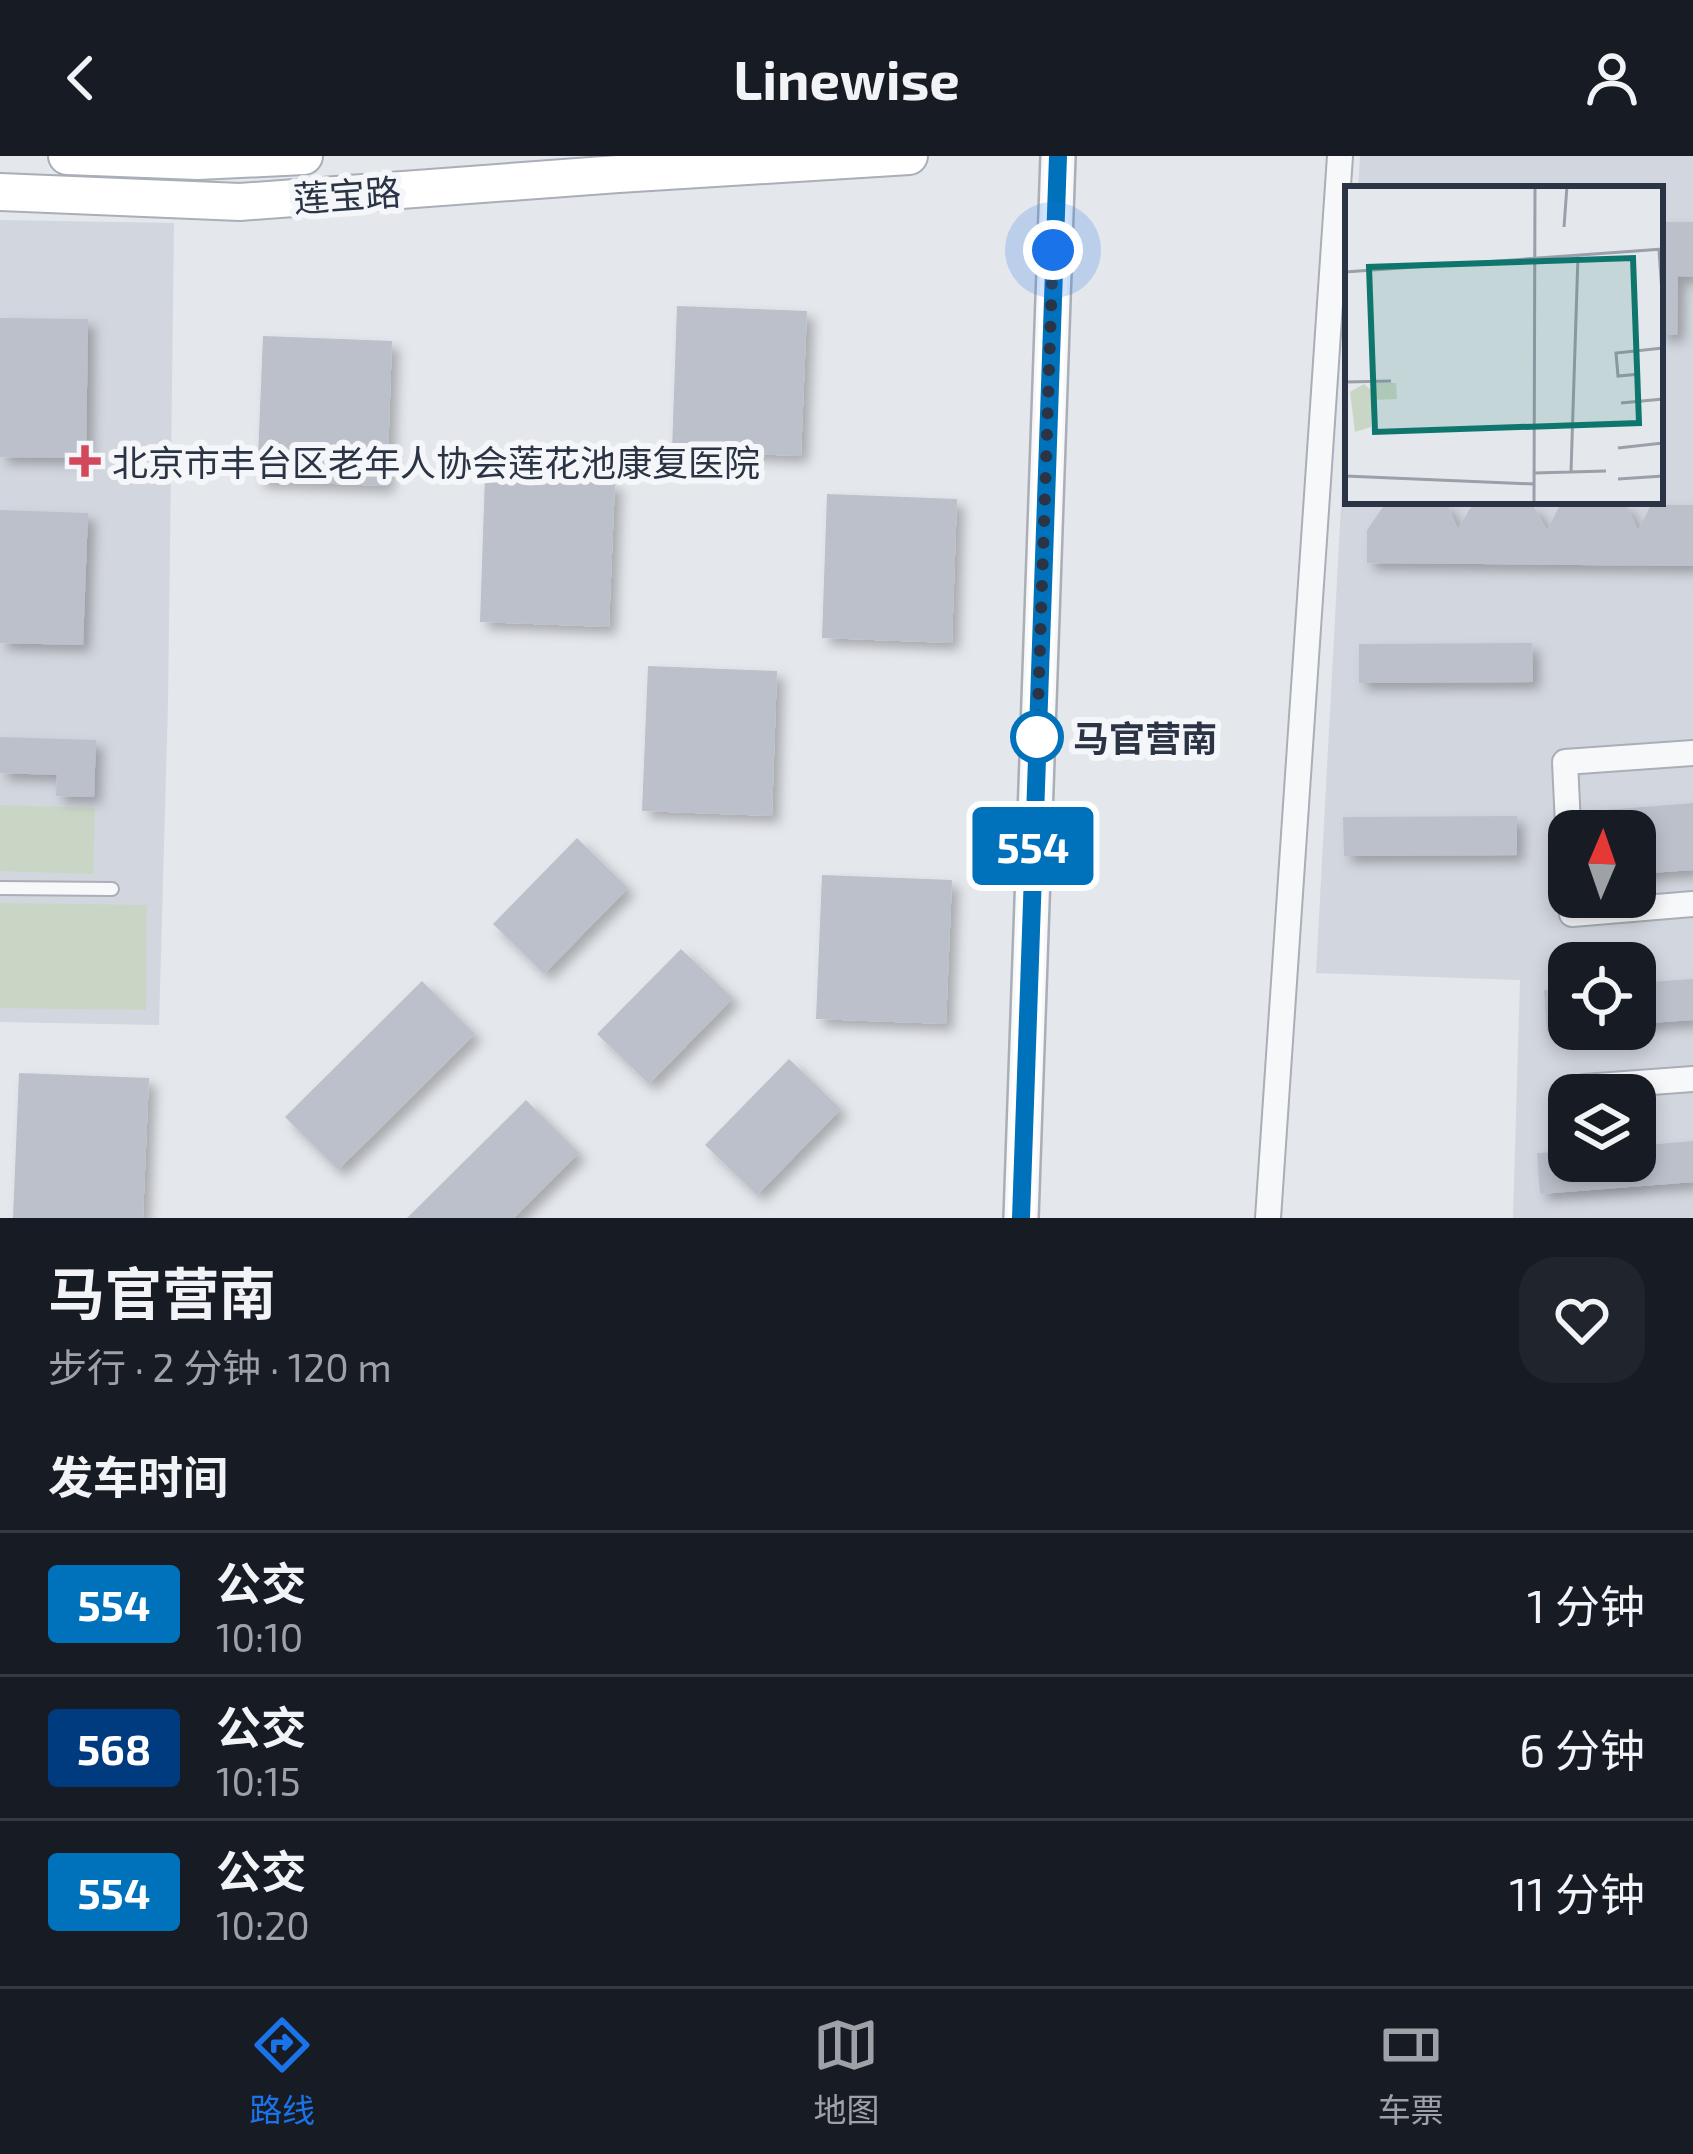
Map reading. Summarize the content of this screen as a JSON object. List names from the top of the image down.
{
  "streets": {
    "main road": ["莲宝路"]
  },
  "places": {
    "health": ["北京市丰台区老年人协会莲花池康复医院"],
    "other": ["马官营南"]
  },
  "lines": ["bus line 554"],
  "north": "top",
  "page": {
    "header": "Linewise",
    "on_map": "554",
    "heading": [
      ["马官营南", "步行 · 2 分钟 · 120 m"],
      "发车时间"
    ],
    "list": [
      {
        "mark": "554",
        "name": "公交",
        "note": "10:10",
        "value": "1 分钟"
      },
      {
        "mark": "568",
        "name": "公交",
        "note": "10:15",
        "value": "6 分钟"
      },
      {
        "mark": "554",
        "name": "公交",
        "note": "10:20",
        "value": "11 分钟"
      }
    ],
    "tabs": ["路线", "地图", "车票"]
  }
}
